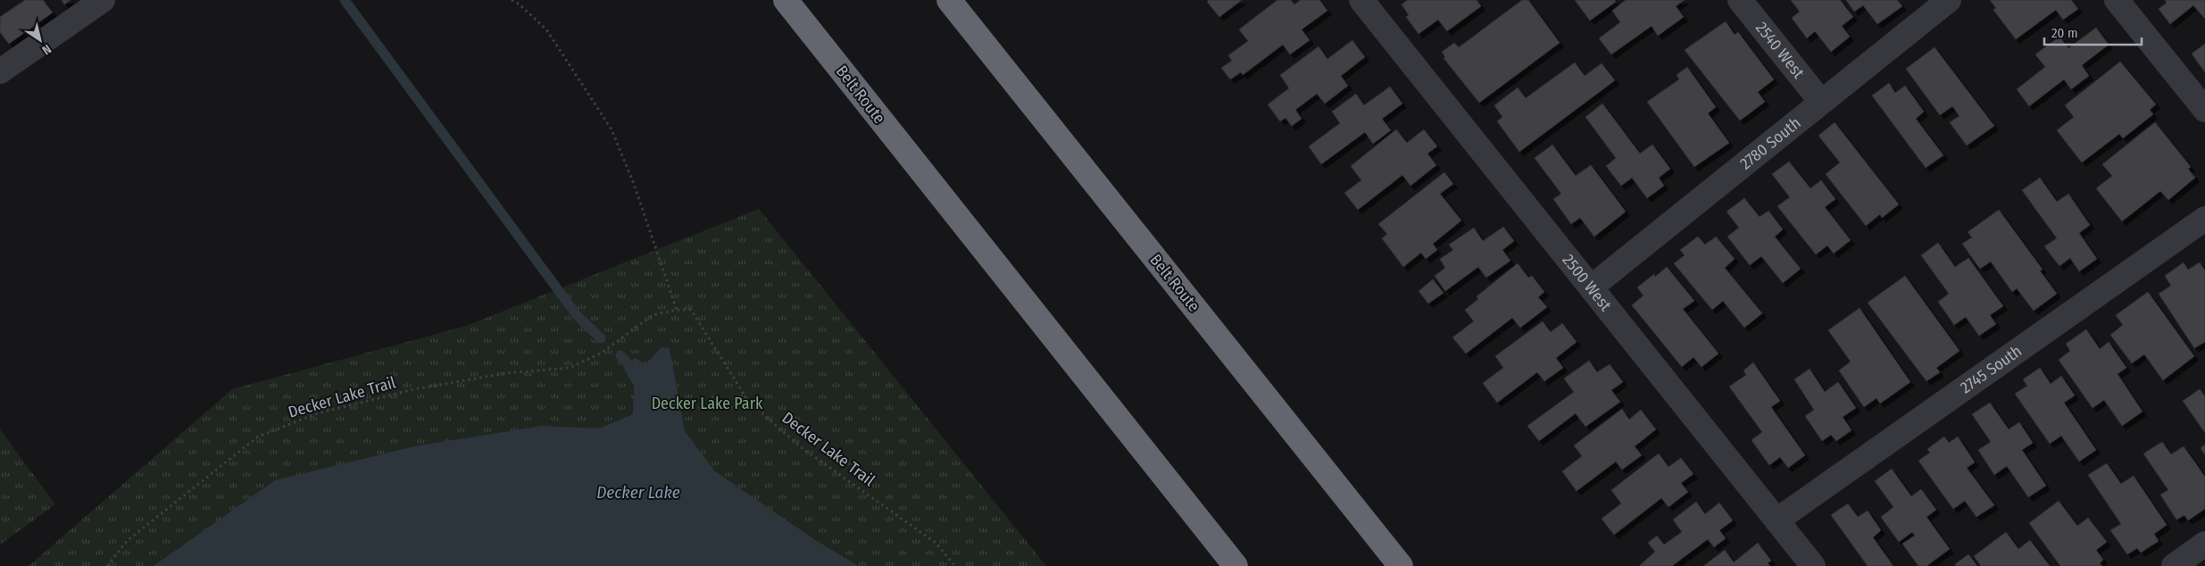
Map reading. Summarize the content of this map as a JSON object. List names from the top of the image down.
{
  "streets": {
    "highway": ["Belt Route"],
    "street": [
      "2540 West",
      "2780 South",
      "2500 West",
      "2745 South"
    ],
    "path": ["Decker Lake Trail"]
  },
  "crossings": [
    ["2540 West", "2780 South"],
    ["2780 South", "2500 West"],
    ["2500 West", "2745 South"]
  ],
  "water": ["Decker Lake"],
  "parks": ["Decker Lake Park"],
  "scale_bar": "20 m",
  "north": "bottom right"
}
